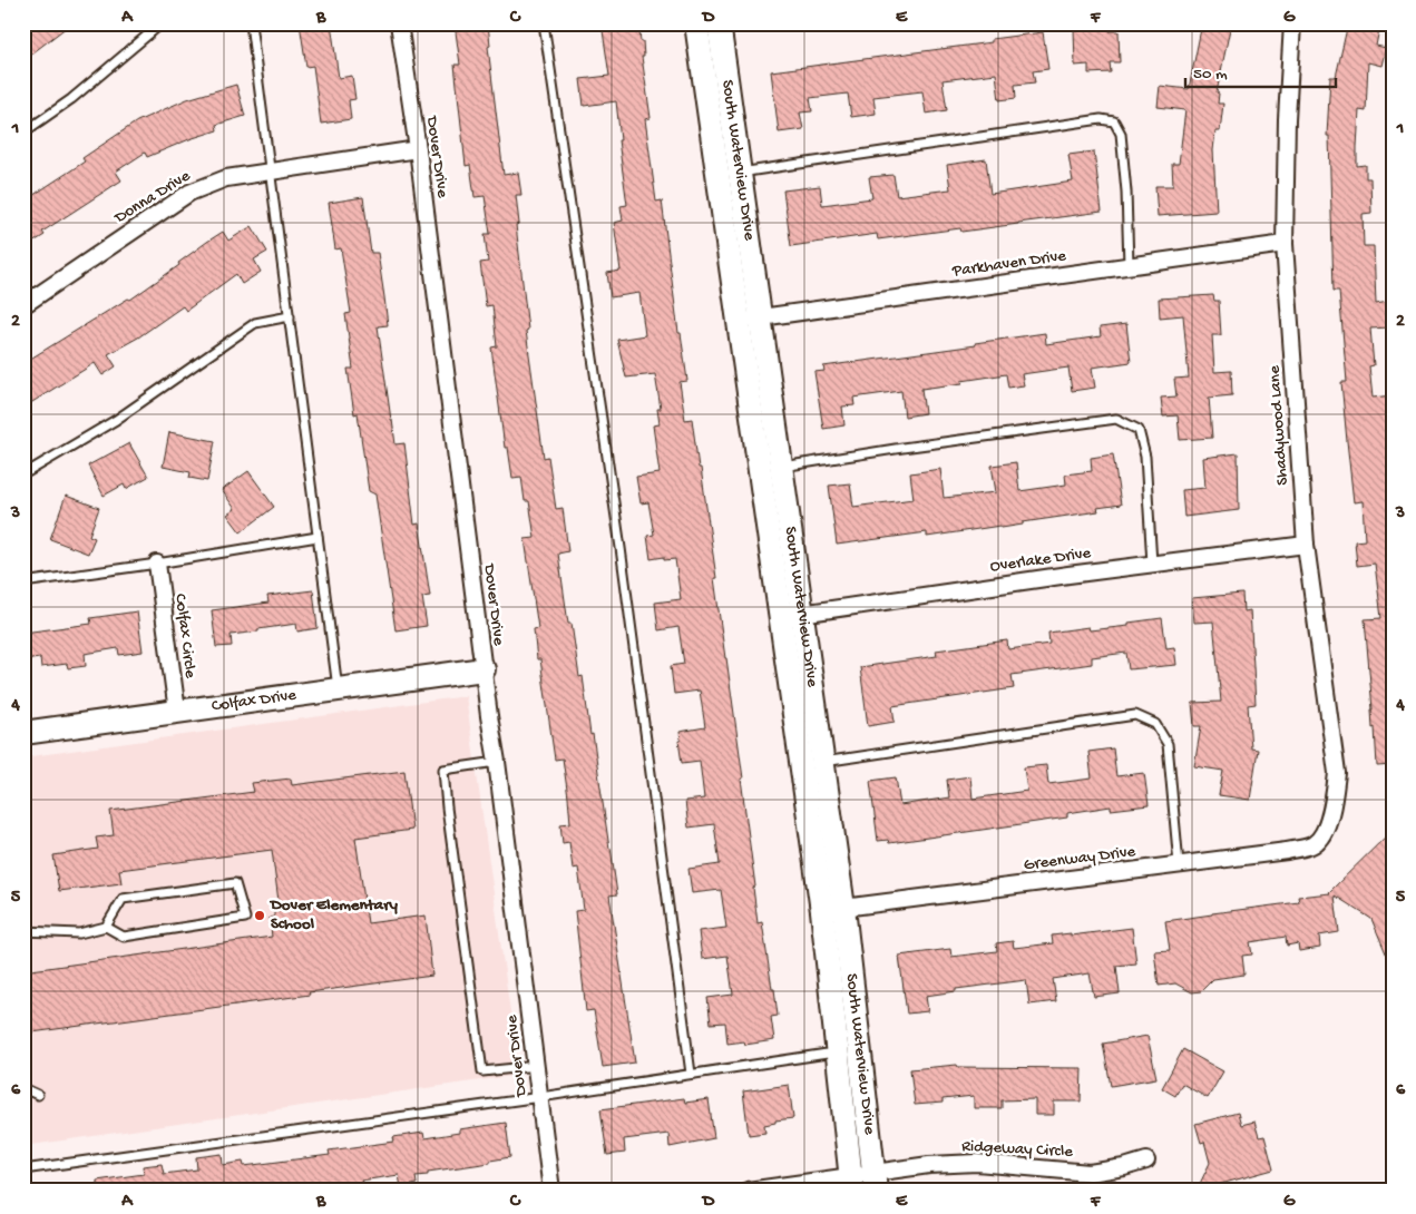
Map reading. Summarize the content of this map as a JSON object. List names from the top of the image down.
{
  "streets": {
    "street": [
      "Dover Drive",
      "South Waterview Drive",
      "Donna Drive",
      "Parkhaven Drive",
      "Shadywood Lane",
      "Overlake Drive",
      "Colfax Circle",
      "Colfax Drive",
      "Greenway Drive",
      "Ridgeway Circle"
    ]
  },
  "crossings": [
    ["Dover Drive", "Donna Drive"],
    ["Dover Drive", "Colfax Drive"],
    ["South Waterview Drive", "Parkhaven Drive"],
    ["South Waterview Drive", "Overlake Drive"],
    ["South Waterview Drive", "Greenway Drive"],
    ["South Waterview Drive", "Ridgeway Circle"],
    ["Parkhaven Drive", "Shadywood Lane"],
    ["Shadywood Lane", "Overlake Drive"],
    ["Shadywood Lane", "Greenway Drive"],
    ["Colfax Circle", "Colfax Drive"]
  ],
  "places": ["Dover Elementary School"],
  "scale_bar": "50 m",
  "grid": {
    "columns": [
      "A",
      "B",
      "C",
      "D",
      "E",
      "F",
      "G"
    ],
    "rows": [
      "1",
      "2",
      "3",
      "4",
      "5",
      "6"
    ]
  }
}
